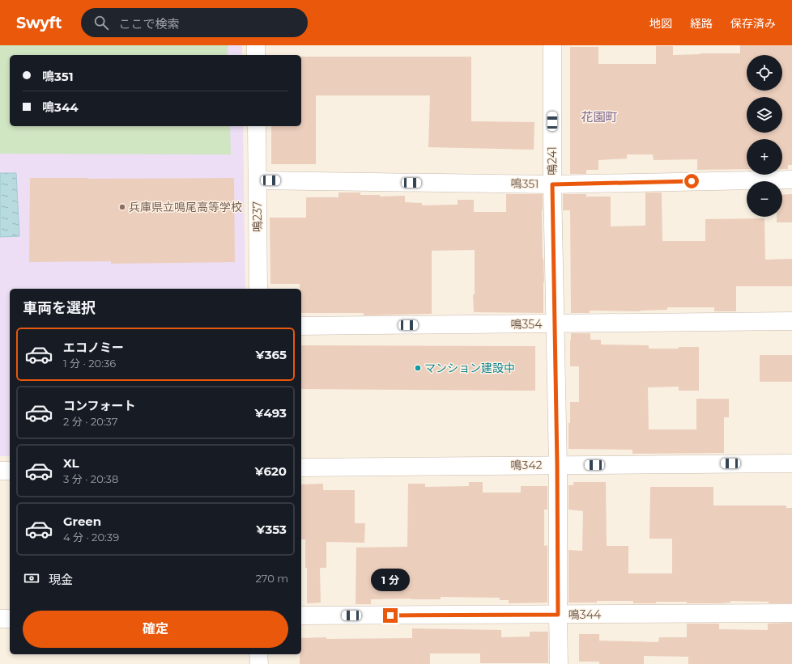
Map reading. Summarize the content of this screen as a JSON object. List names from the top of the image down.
{
  "streets": {
    "street": [
      "鳴241",
      "鳴351",
      "鳴237",
      "鳴354",
      "鳴342",
      "鳴344"
    ]
  },
  "crossings": [
    ["鳴241", "鳴351"],
    ["鳴241", "鳴354"],
    ["鳴241", "鳴342"],
    ["鳴241", "鳴344"],
    ["鳴351", "鳴237"]
  ],
  "districts": ["花園町"],
  "places": ["兵庫県立鳴尾高等学校", "マンション建設中"],
  "page": {
    "header": "Swyft",
    "search": "ここで検索",
    "nav": ["地図", "経路", "保存済み"],
    "map_buttons": ["+", "−"],
    "banner": ["鳴351", "鳴344"],
    "heading": "車両を選択",
    "list": [
      {
        "name": "エコノミー",
        "note": "1 分 · 20:36",
        "value": "¥365"
      },
      {
        "name": "コンフォート",
        "note": "2 分 · 20:37",
        "value": "¥493"
      },
      {
        "name": "XL",
        "note": "3 分 · 20:38",
        "value": "¥620"
      },
      {
        "name": "Green",
        "note": "4 分 · 20:39",
        "value": "¥353"
      }
    ],
    "pay": ["現金", "270 m"],
    "bubble": "1 分",
    "buttons": "確定"
  }
}
